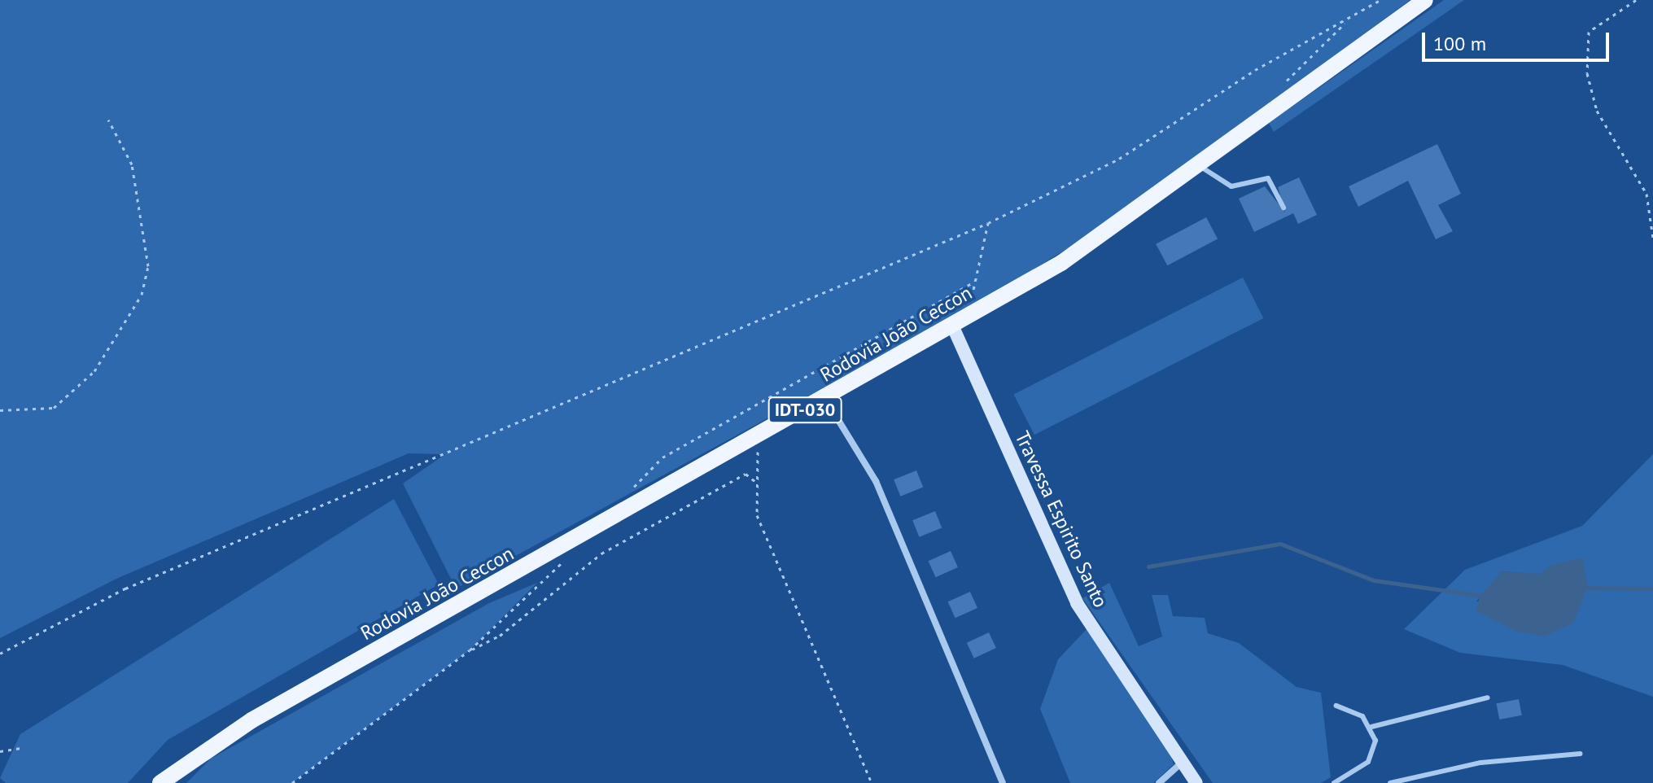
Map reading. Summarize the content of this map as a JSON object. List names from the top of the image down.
{
  "streets": {
    "main road": ["Rodovia João Ceccon", "IDT-030"],
    "street": ["Travessa Espirito Santo"]
  },
  "crossings": [
    ["Rodovia João Ceccon", "Travessa Espirito Santo"]
  ],
  "scale_bar": "100 m"
}
